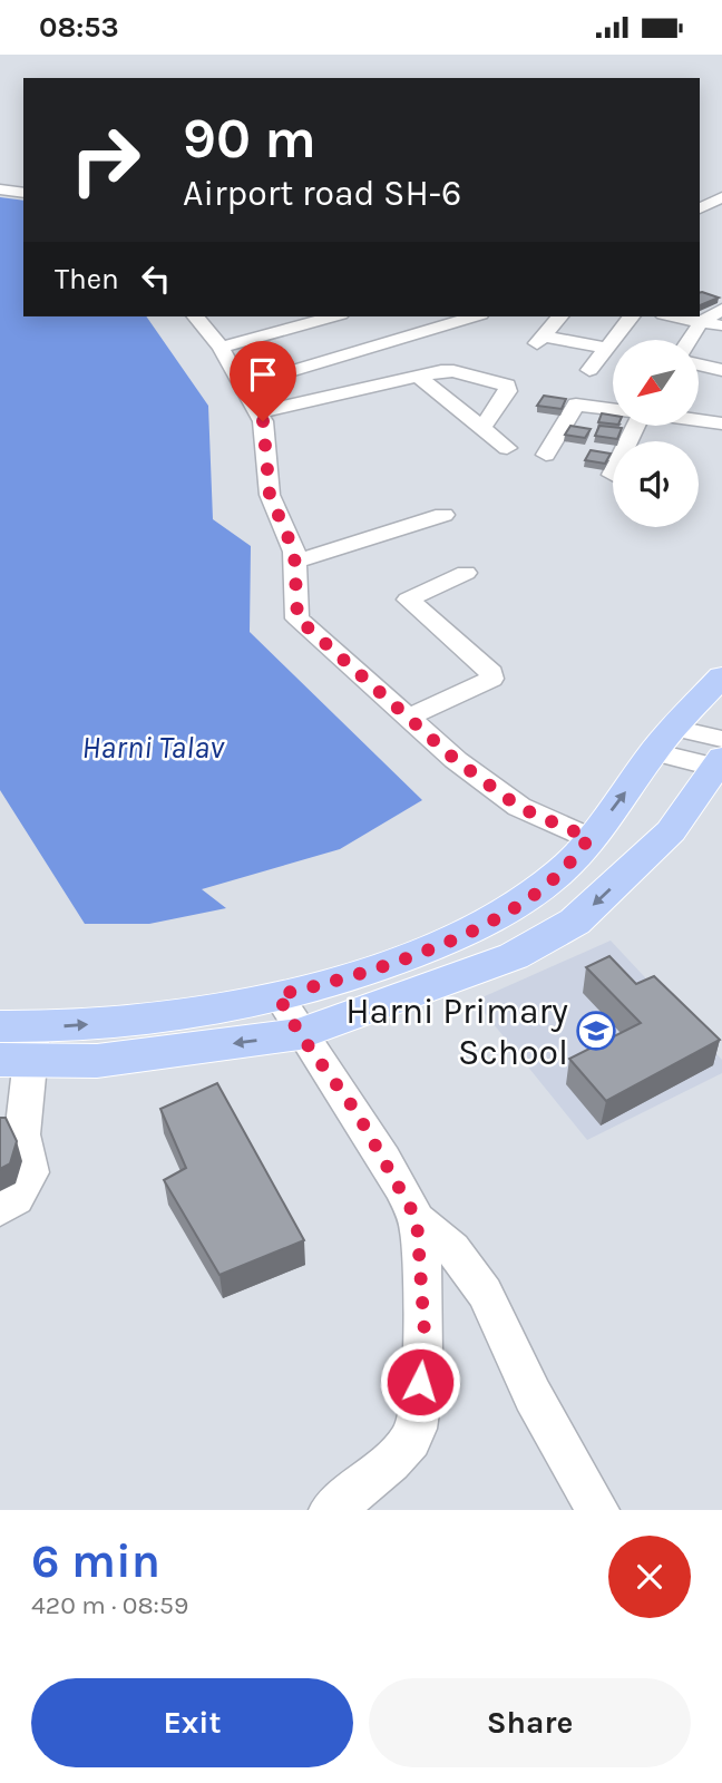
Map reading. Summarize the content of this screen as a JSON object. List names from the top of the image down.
{
  "water": ["Harni Talav"],
  "places": {
    "school or university": ["Harni Primary School"]
  },
  "north": "bottom left",
  "page": {
    "status": "08:53",
    "turn": ["90 m", "Airport road SH-6"],
    "then": "Then",
    "heading": ["6 min", "420 m · 08:59"],
    "buttons": ["Exit", "Share"]
  }
}
